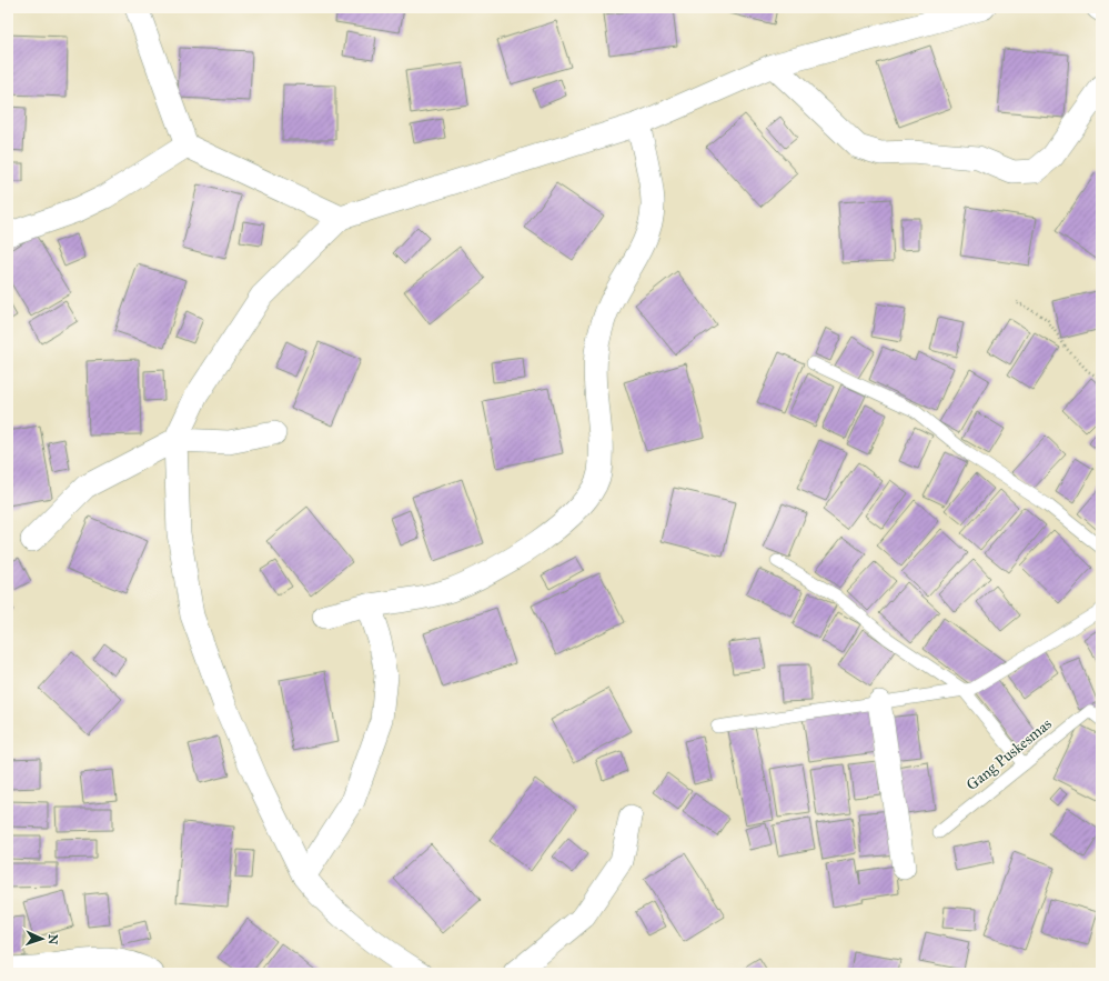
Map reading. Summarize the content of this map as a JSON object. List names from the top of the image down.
{
  "streets": {
    "lane": ["Gang Puskesmas"]
  },
  "north": "right"
}
